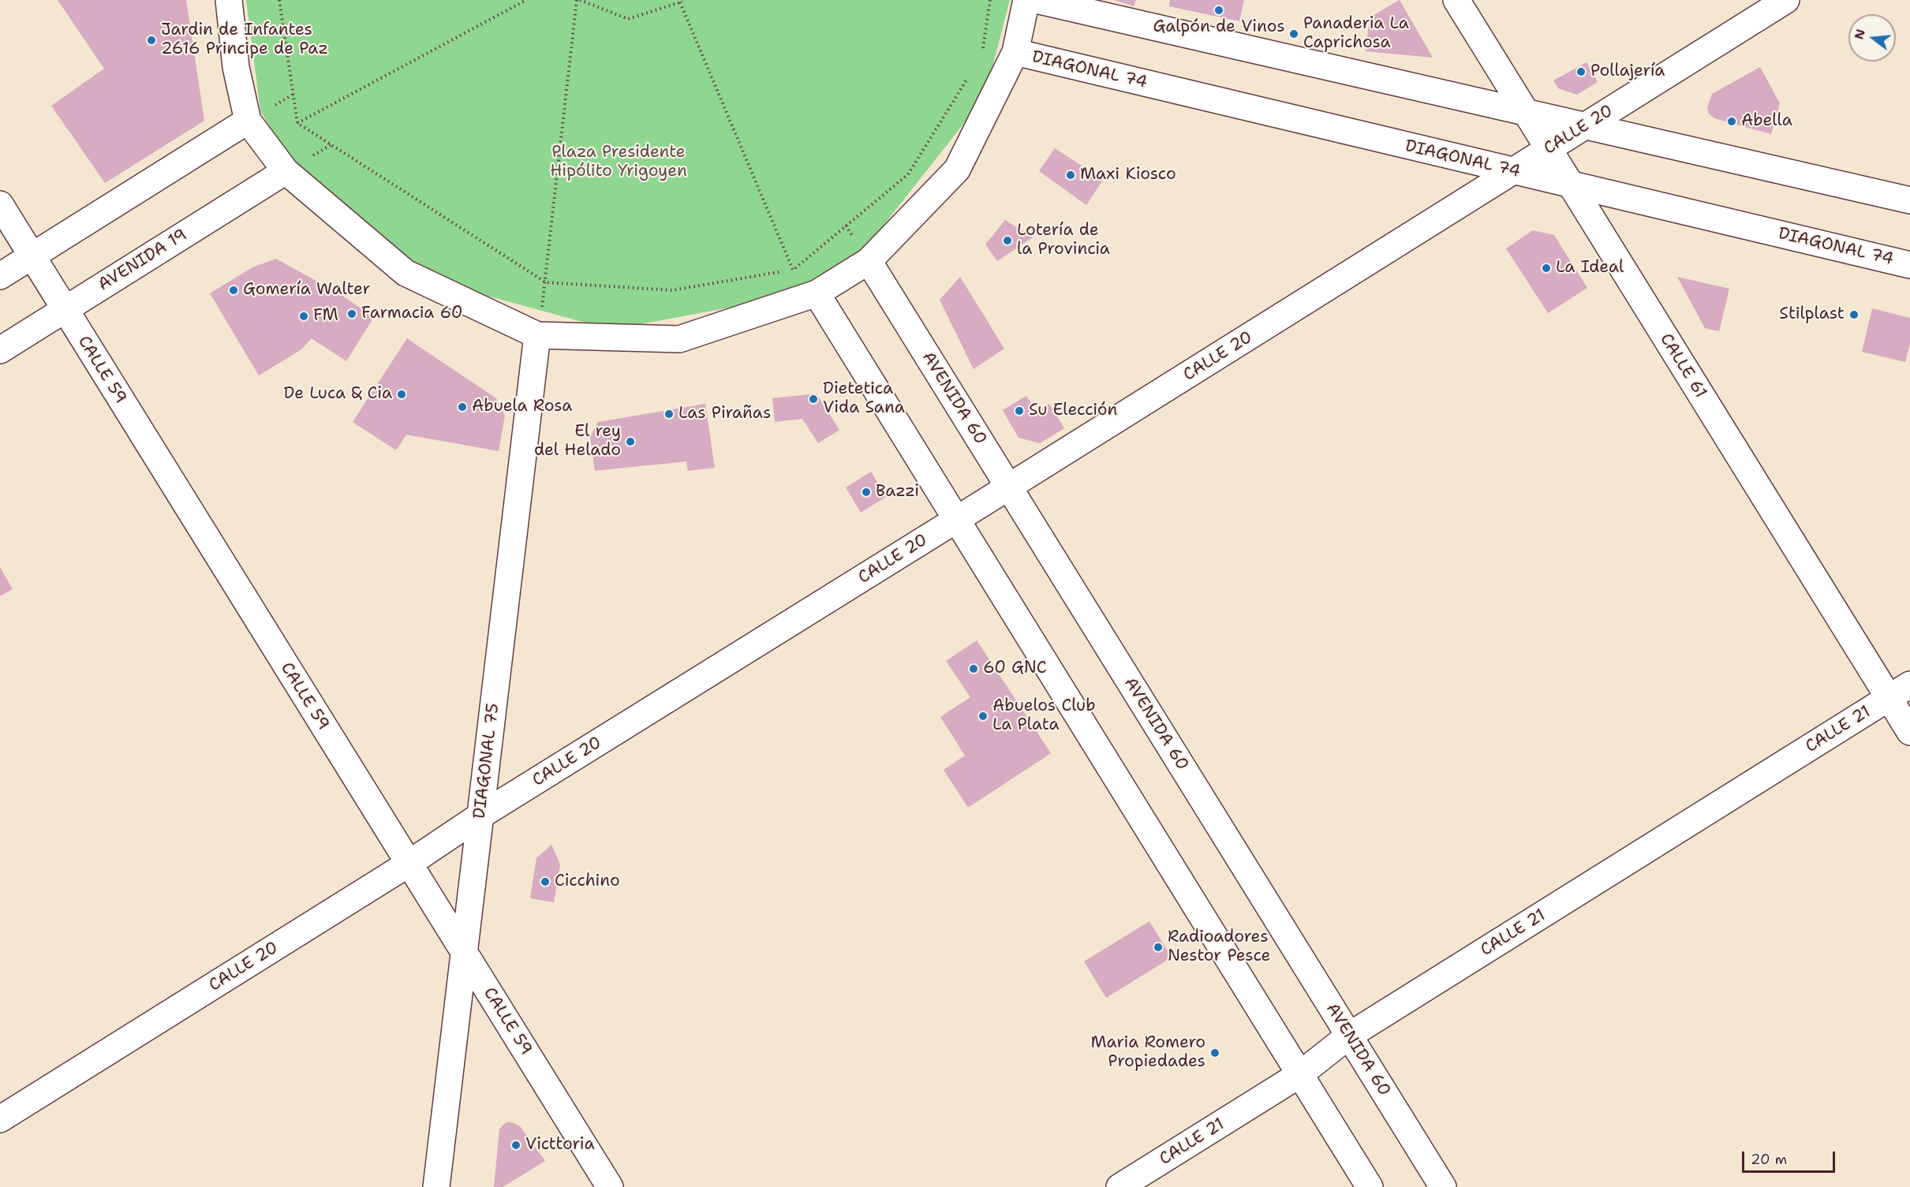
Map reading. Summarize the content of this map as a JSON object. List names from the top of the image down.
{
  "streets": {
    "street": [
      "DIAGONAL 74",
      "CALLE 20",
      "AVENIDA 19",
      "CALLE 61",
      "CALLE 59",
      "AVENIDA 60",
      "CALLE 21",
      "DIAGONAL 75"
    ]
  },
  "crossings": [
    ["DIAGONAL 74", "CALLE 20"],
    ["DIAGONAL 74", "CALLE 61"],
    ["CALLE 20", "CALLE 61"],
    ["CALLE 20", "CALLE 59"],
    ["CALLE 20", "AVENIDA 60"],
    ["CALLE 20", "DIAGONAL 75"],
    ["AVENIDA 19", "CALLE 59"],
    ["CALLE 61", "CALLE 21"],
    ["CALLE 59", "DIAGONAL 75"],
    ["AVENIDA 60", "CALLE 21"]
  ],
  "parks": ["Plaza Presidente Hipólito Yrigoyen"],
  "places": [
    "Galpón de Vinos",
    "Panaderia La Caprichosa",
    "Jardin de Infantes 2616 Principe de Paz",
    "Pollajería",
    "Abella",
    "Maxi Kiosco",
    "Lotería de la Provincia",
    "La Ideal",
    "Gomería Walter",
    "Farmacia 60",
    "Stilplast",
    "FM",
    "De Luca & Cia",
    "Dietetica Vida Sana",
    "Abuela Rosa",
    "Su Elección",
    "Las Pirañas",
    "El rey del Helado",
    "Bazzi",
    "60 GNC",
    "Abuelos Club La Plata",
    "Cicchino",
    "Radioadores Nestor Pesce",
    "Maria Romero Propiedades",
    "Victtoria"
  ],
  "scale_bar": "20 m",
  "north": "left"
}
